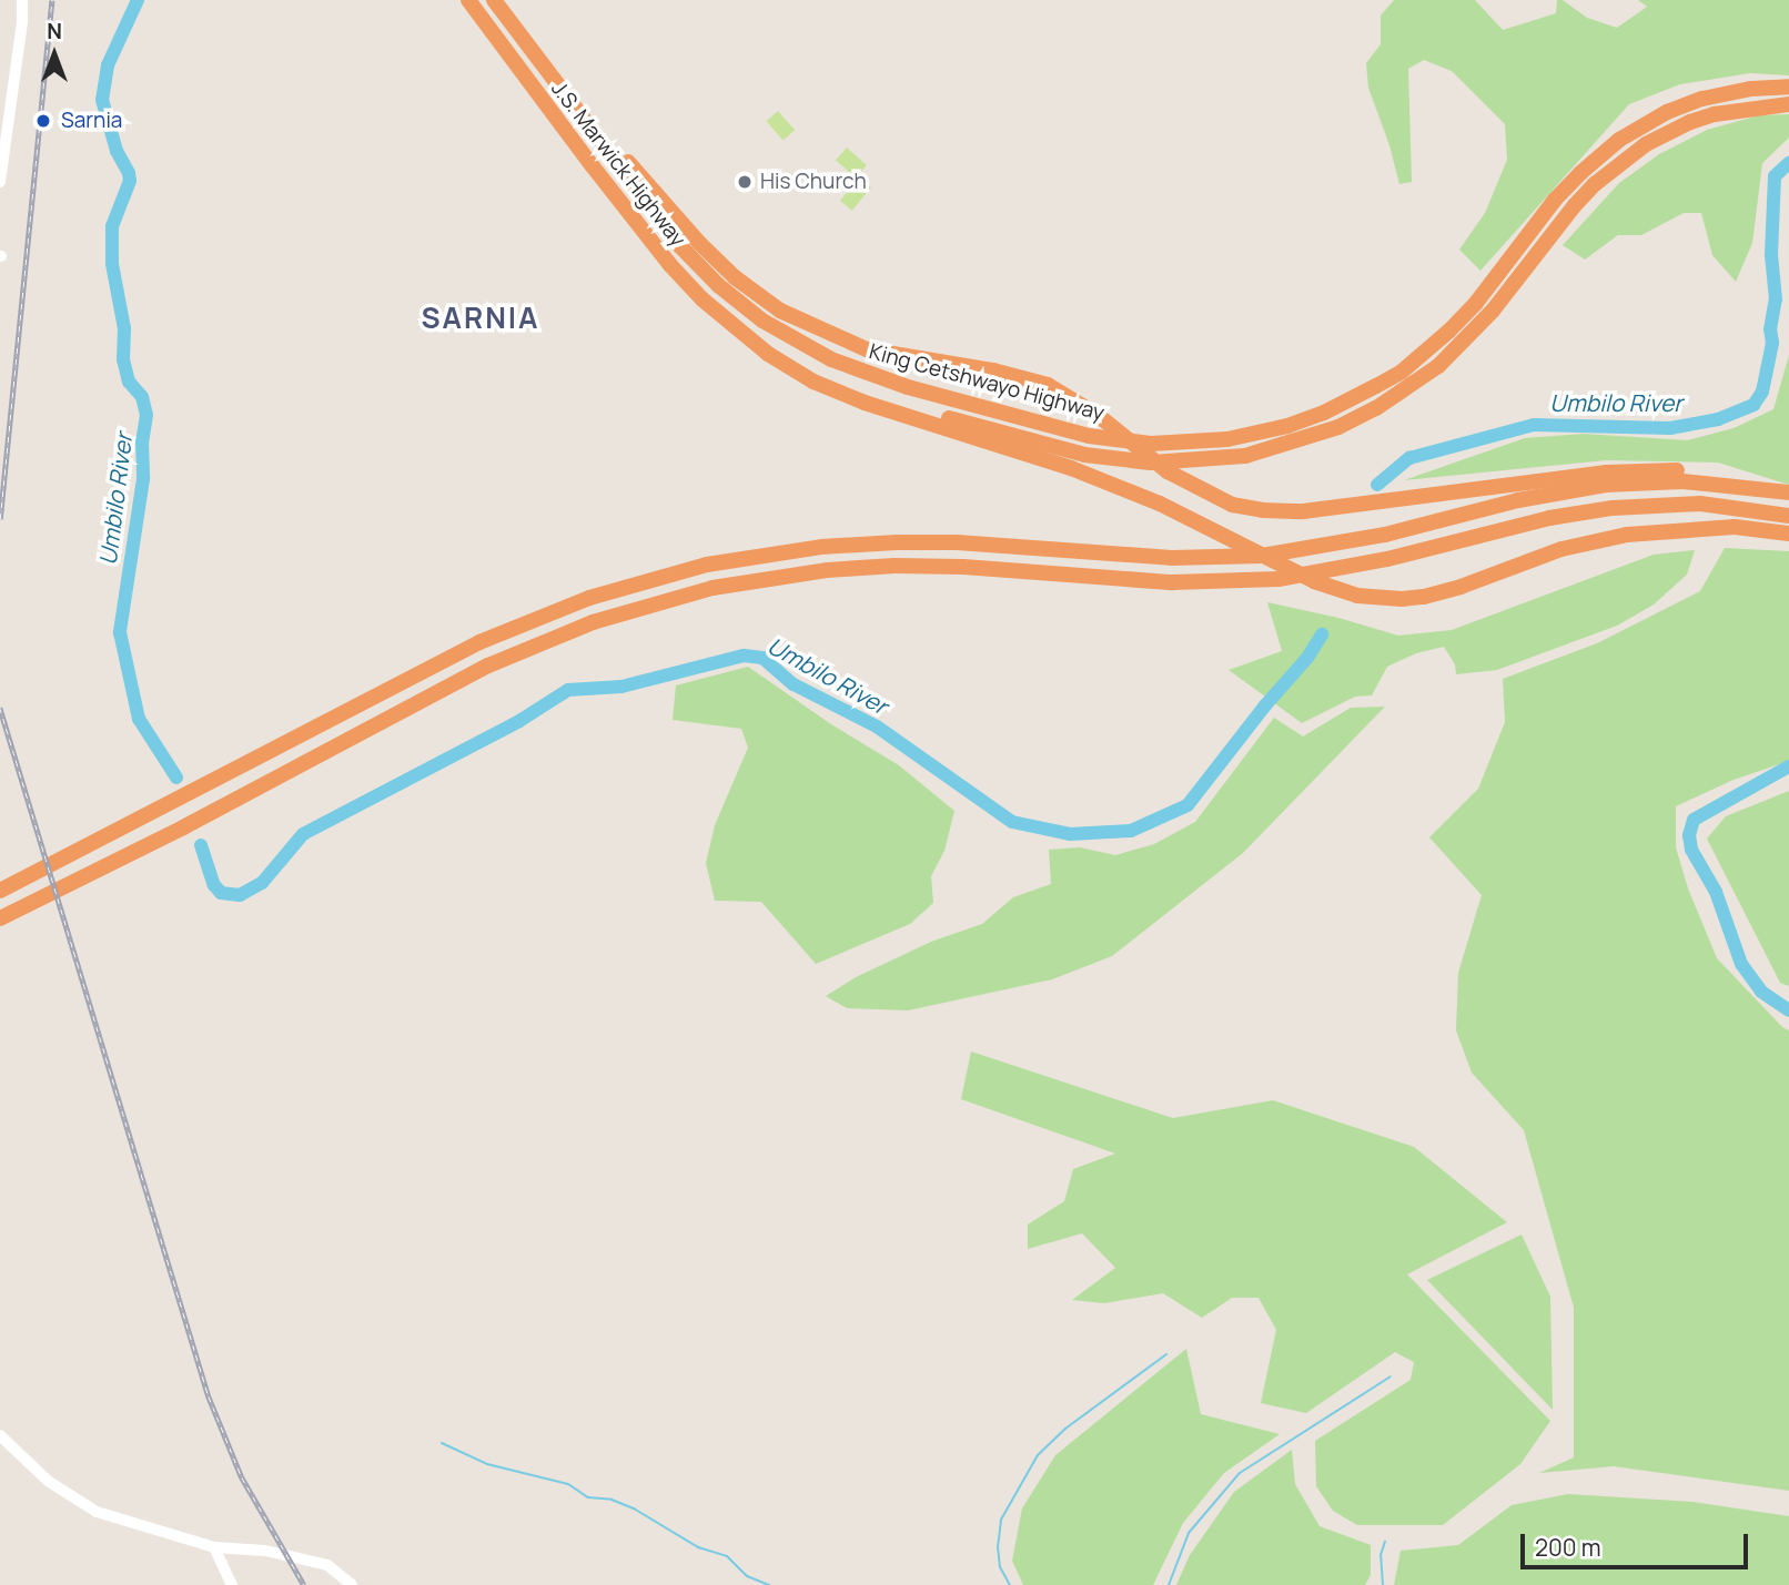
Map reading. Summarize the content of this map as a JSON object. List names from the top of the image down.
{
  "streets": {
    "highway": ["J.S. Marwick Highway", "King Cetshwayo Highway"]
  },
  "crossings": [
    ["J.S. Marwick Highway", "King Cetshwayo Highway"]
  ],
  "districts": ["SARNIA"],
  "water": ["Umbilo River"],
  "places": ["Sarnia", "His Church"],
  "scale_bar": "200 m",
  "north": "top"
}
